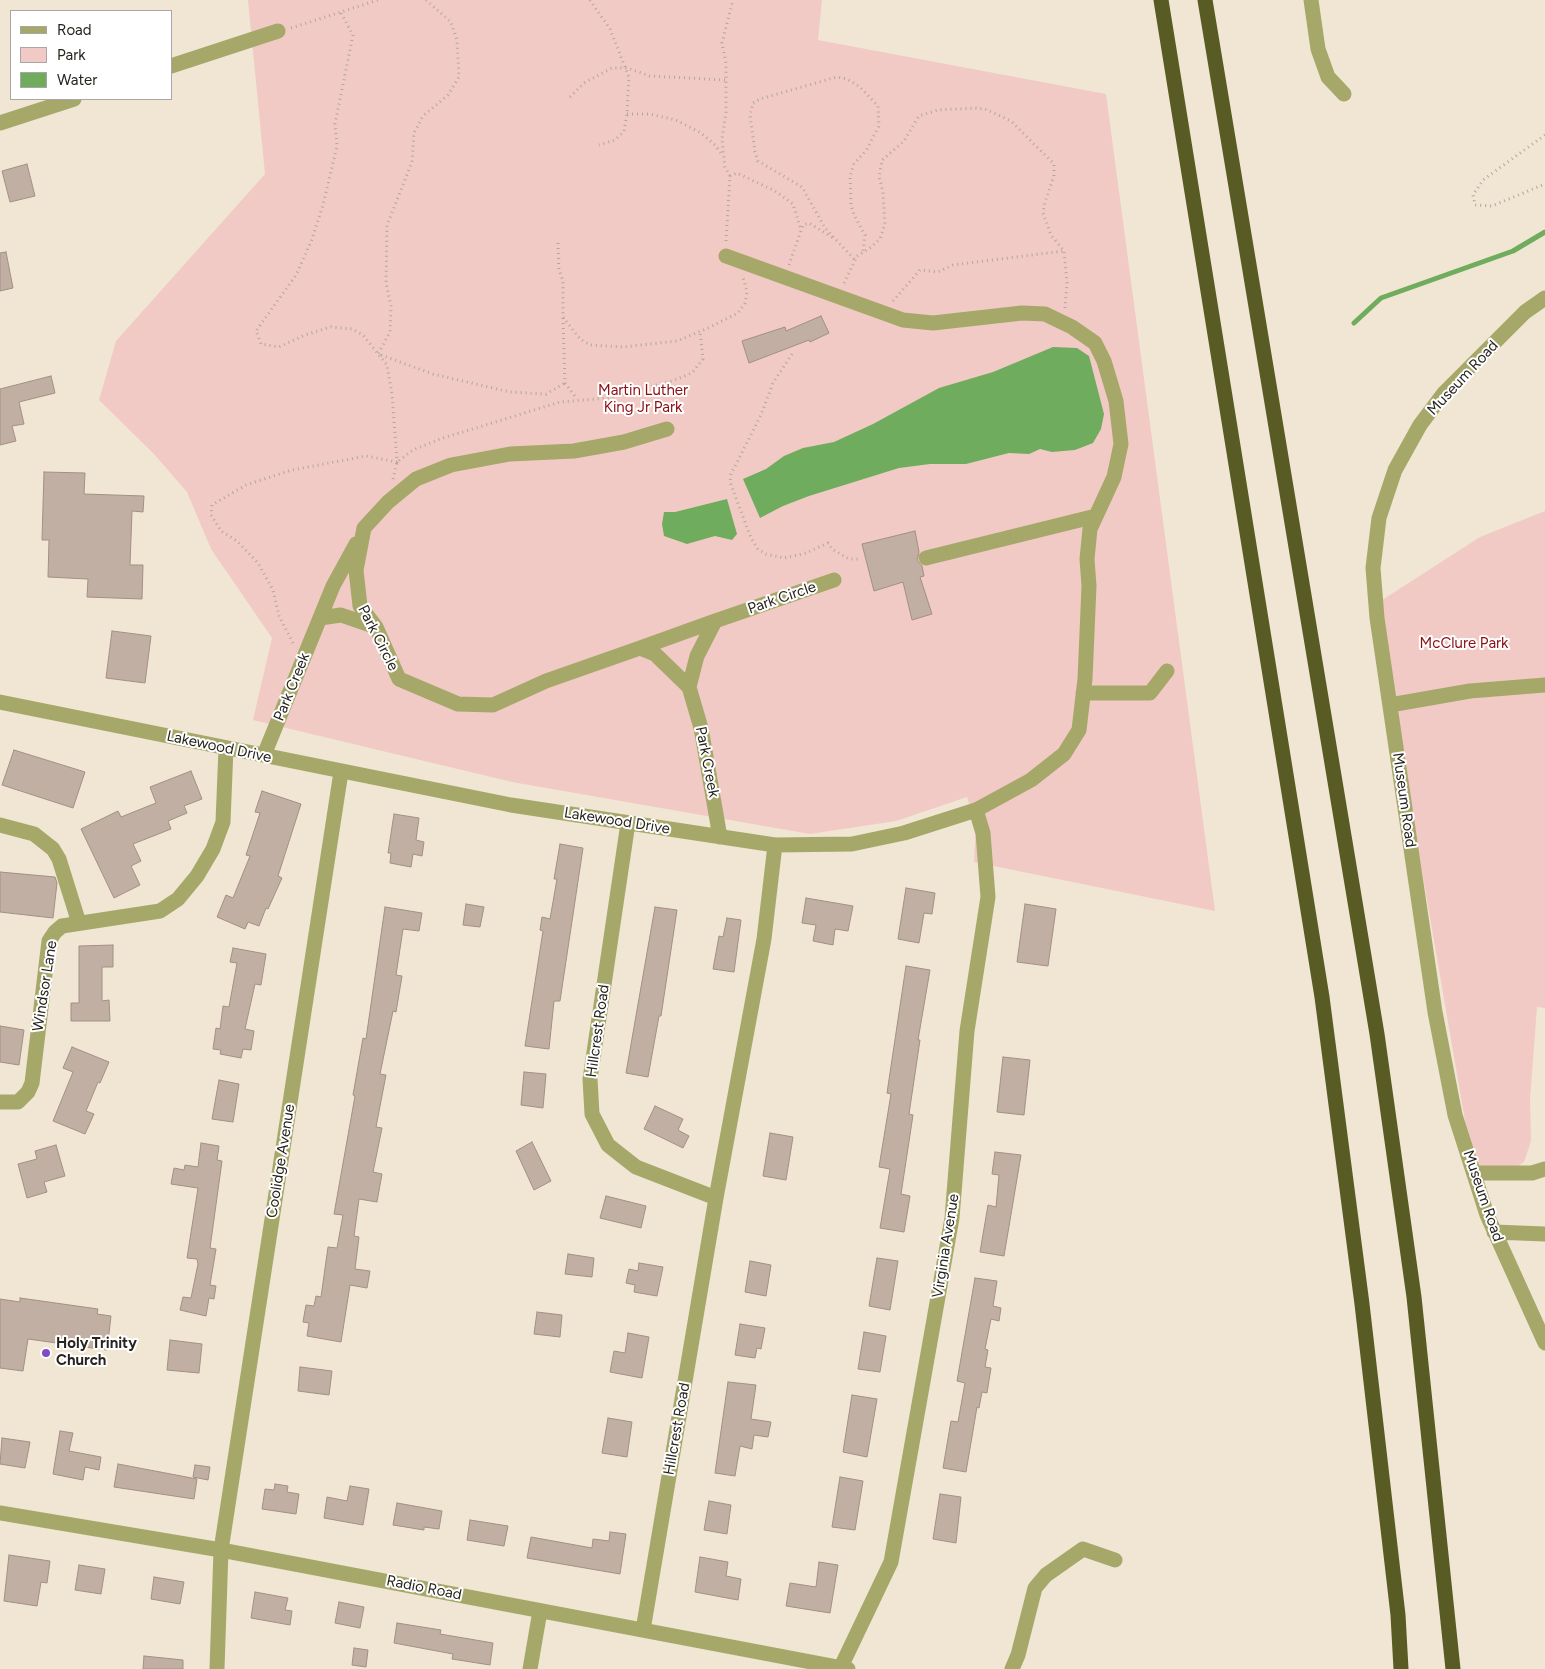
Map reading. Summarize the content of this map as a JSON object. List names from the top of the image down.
{
  "streets": {
    "street": [
      "Museum Road",
      "Park Circle",
      "Park Creek",
      "Lakewood Drive",
      "Windsor Lane",
      "Hillcrest Road",
      "Coolidge Avenue",
      "Virginia Avenue",
      "Radio Road"
    ]
  },
  "crossings": [
    ["Park Circle", "Park Creek"],
    ["Park Creek", "Lakewood Drive"],
    ["Lakewood Drive", "Windsor Lane"],
    ["Lakewood Drive", "Hillcrest Road"],
    ["Lakewood Drive", "Coolidge Avenue"],
    ["Lakewood Drive", "Virginia Avenue"],
    ["Hillcrest Road", "Radio Road"],
    ["Coolidge Avenue", "Radio Road"],
    ["Virginia Avenue", "Radio Road"]
  ],
  "parks": ["Martin Luther King Jr Park", "McClure Park"],
  "places": ["Holy Trinity Church"],
  "legend": ["Road", "Park", "Water"]
}
